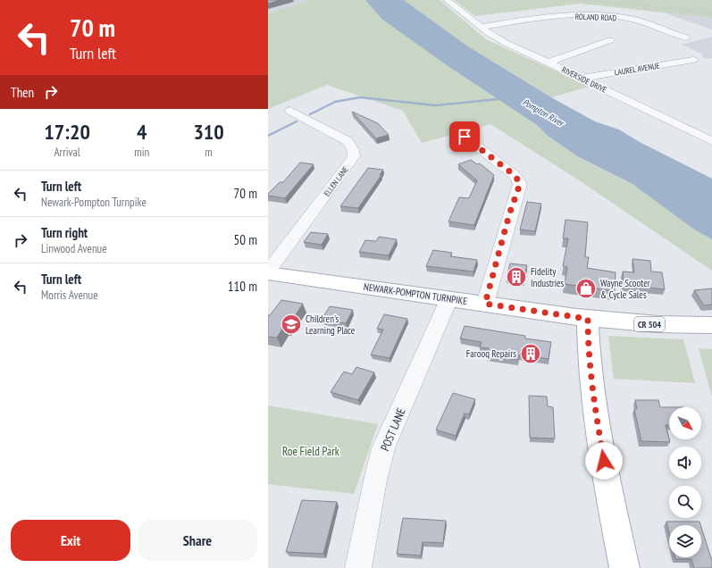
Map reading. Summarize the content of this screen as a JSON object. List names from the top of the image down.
{
  "streets": {
    "main road": ["NEWARK-POMPTON TURNPIKE", "CR 504"],
    "street": [
      "ROLAND ROAD",
      "LAUREL AVENUE",
      "RIVERSIDE DRIVE",
      "ELLEN LANE",
      "POST LANE"
    ]
  },
  "crossings": [
    ["ROLAND ROAD", "RIVERSIDE DRIVE"],
    ["LAUREL AVENUE", "RIVERSIDE DRIVE"],
    ["ELLEN LANE", "NEWARK-POMPTON TURNPIKE"],
    ["NEWARK-POMPTON TURNPIKE", "POST LANE"]
  ],
  "water": ["Pompton River"],
  "parks": ["Roe Field Park"],
  "places": {
    "building": ["Fidelity Industries", "Farooq Repairs"],
    "shop": ["Wayne Scooter & Cycle Sales"],
    "school or university": ["Children's Learning Place"]
  },
  "north": "bottom right",
  "page": {
    "turn": ["70 m", "Turn left"],
    "then": "Then",
    "eta": [
      "17:20",
      "Arrival",
      "4",
      "min",
      "310",
      "m"
    ],
    "list": [
      {
        "name": "Turn left",
        "note": "Newark-Pompton Turnpike",
        "value": "70 m"
      },
      {
        "name": "Turn right",
        "note": "Linwood Avenue",
        "value": "50 m"
      },
      {
        "name": "Turn left",
        "note": "Morris Avenue",
        "value": "110 m"
      }
    ],
    "buttons": ["Exit", "Share"]
  }
}
